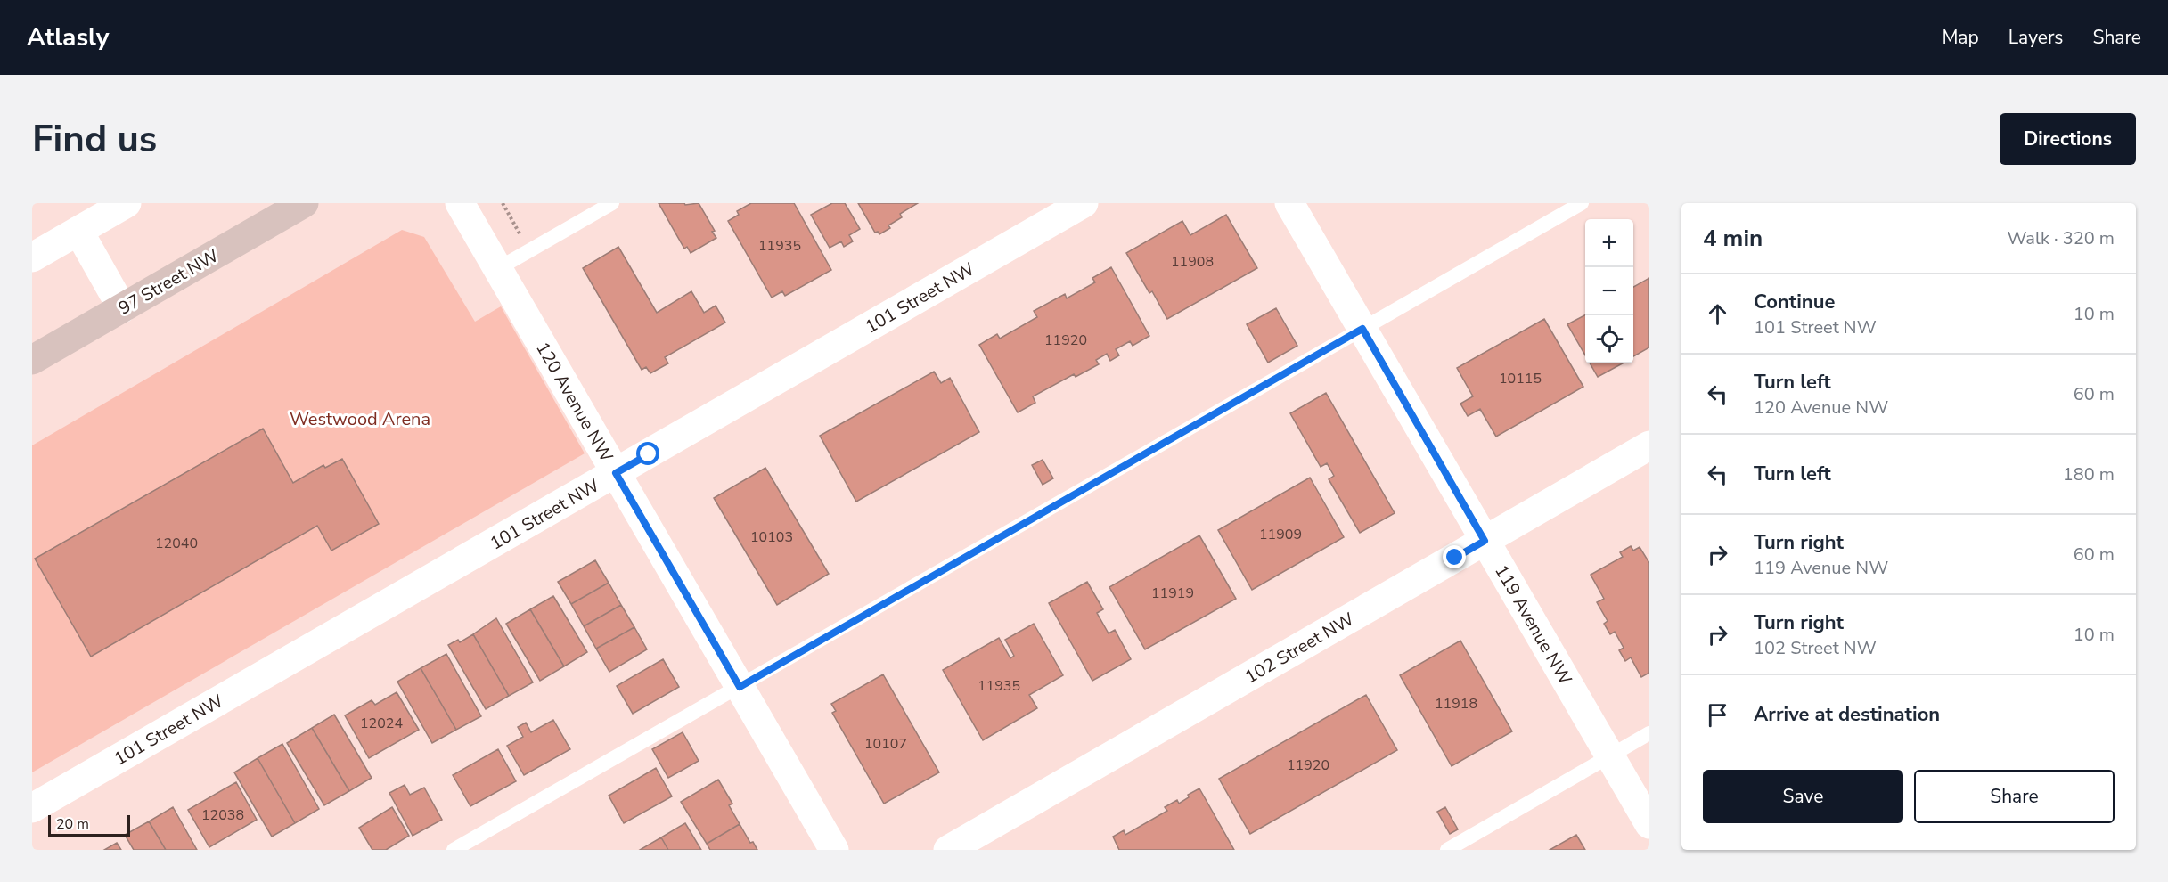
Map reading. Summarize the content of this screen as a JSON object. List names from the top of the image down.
{
  "streets": {
    "main road": ["97 Street NW"],
    "street": [
      "101 Street NW",
      "120 Avenue NW",
      "119 Avenue NW",
      "102 Street NW"
    ]
  },
  "crossings": [
    ["101 Street NW", "120 Avenue NW"],
    ["119 Avenue NW", "102 Street NW"]
  ],
  "parks": ["Westwood Arena"],
  "house_numbers": [
    "11935",
    "11908",
    "11920",
    "10115",
    "11909",
    "10103",
    "12040",
    "11919",
    "11935",
    "11918",
    "12024",
    "10107",
    "11920",
    "12038"
  ],
  "scale_bar": "20 m",
  "page": {
    "header": "Atlasly",
    "nav": ["Map", "Layers", "Share"],
    "buttons": [
      "Directions",
      ["Save", "Share"]
    ],
    "title": "Find us",
    "heading": ["4 min", "Walk · 320 m"],
    "map_buttons": ["+", "−"],
    "list": [
      ["Continue", "101 Street NW", "10 m"],
      ["Turn left", "120 Avenue NW", "60 m"],
      ["Turn left", "180 m"],
      ["Turn right", "119 Avenue NW", "60 m"],
      ["Turn right", "102 Street NW", "10 m"],
      "Arrive at destination"
    ],
    "scale": "20 m"
  }
}
